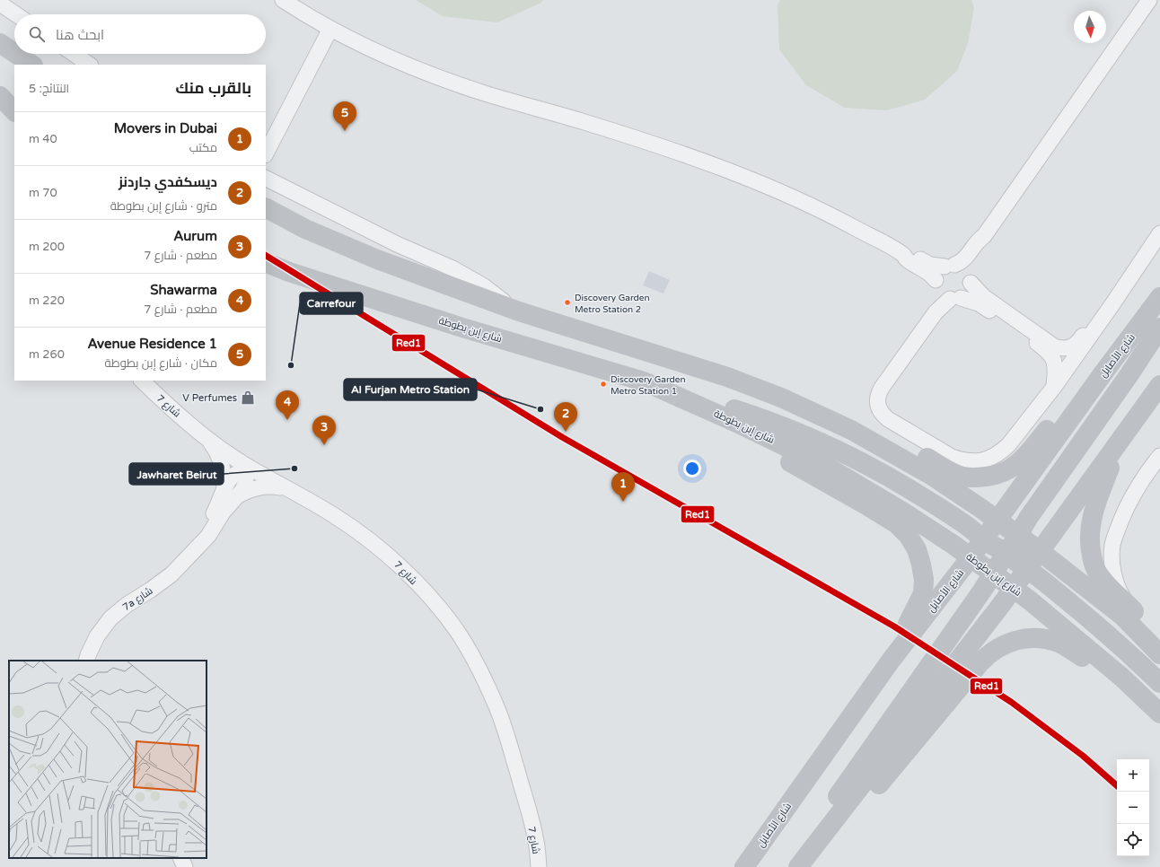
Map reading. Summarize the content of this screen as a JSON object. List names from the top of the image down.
{
  "streets": {
    "main road": ["شارع إبن بطوطة", "شارع الأصايل"],
    "street": ["شارع 7", "7a شارع"]
  },
  "crossings": [
    ["شارع إبن بطوطة", "شارع الأصايل"],
    ["شارع 7", "7a شارع"]
  ],
  "places": {
    "other": [
      "Discovery Garden Metro Station 2",
      "Carrefour",
      "Discovery Garden Metro Station 1",
      "Al Furjan Metro Station",
      "Jawharet Beirut"
    ],
    "shop": ["V Perfumes"]
  },
  "lines": ["transit line Red1"],
  "north": "bottom",
  "page": {
    "search": "ابحث هنا",
    "heading": ["بالقرب منك", "النتائج: 5"],
    "pins": [
      "5",
      "4",
      "2",
      "3",
      "1"
    ],
    "list": [
      {
        "mark": "1",
        "name": "Movers in Dubai",
        "note": "مكتب",
        "value": "40 m"
      },
      {
        "mark": "2",
        "name": "ديسكفدي جاردنز",
        "note": "مترو · شارع إبن بطوطة",
        "value": "70 m"
      },
      {
        "mark": "3",
        "name": "Aurum",
        "note": "مطعم · شارع 7",
        "value": "200 m"
      },
      {
        "mark": "4",
        "name": "Shawarma",
        "note": "مطعم · شارع 7",
        "value": "220 m"
      },
      {
        "mark": "5",
        "name": "Avenue Residence 1",
        "note": "مكان · شارع إبن بطوطة",
        "value": "260 m"
      }
    ],
    "map_buttons": ["+", "−"]
  }
}
